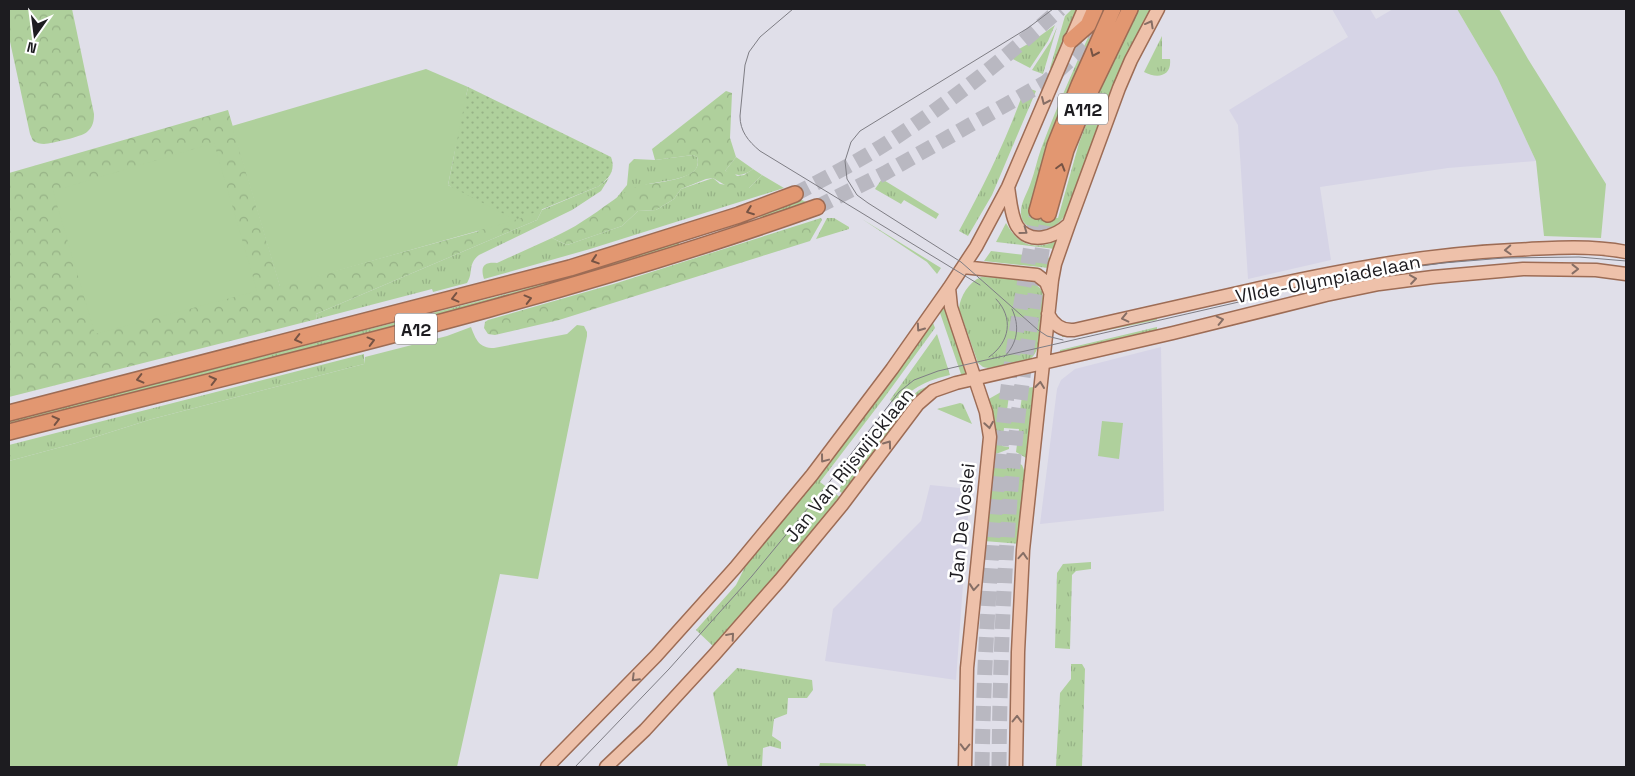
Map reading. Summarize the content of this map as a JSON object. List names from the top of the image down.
{
  "streets": {
    "highway": ["A112", "A12"],
    "main road": ["VIIde-Olympiadelaan", "Jan Van Rijswijcklaan", "Jan De Voslei"]
  },
  "crossings": [
    ["VIIde-Olympiadelaan", "Jan Van Rijswijcklaan"],
    ["Jan Van Rijswijcklaan", "Jan De Voslei"]
  ],
  "north": "bottom"
}
